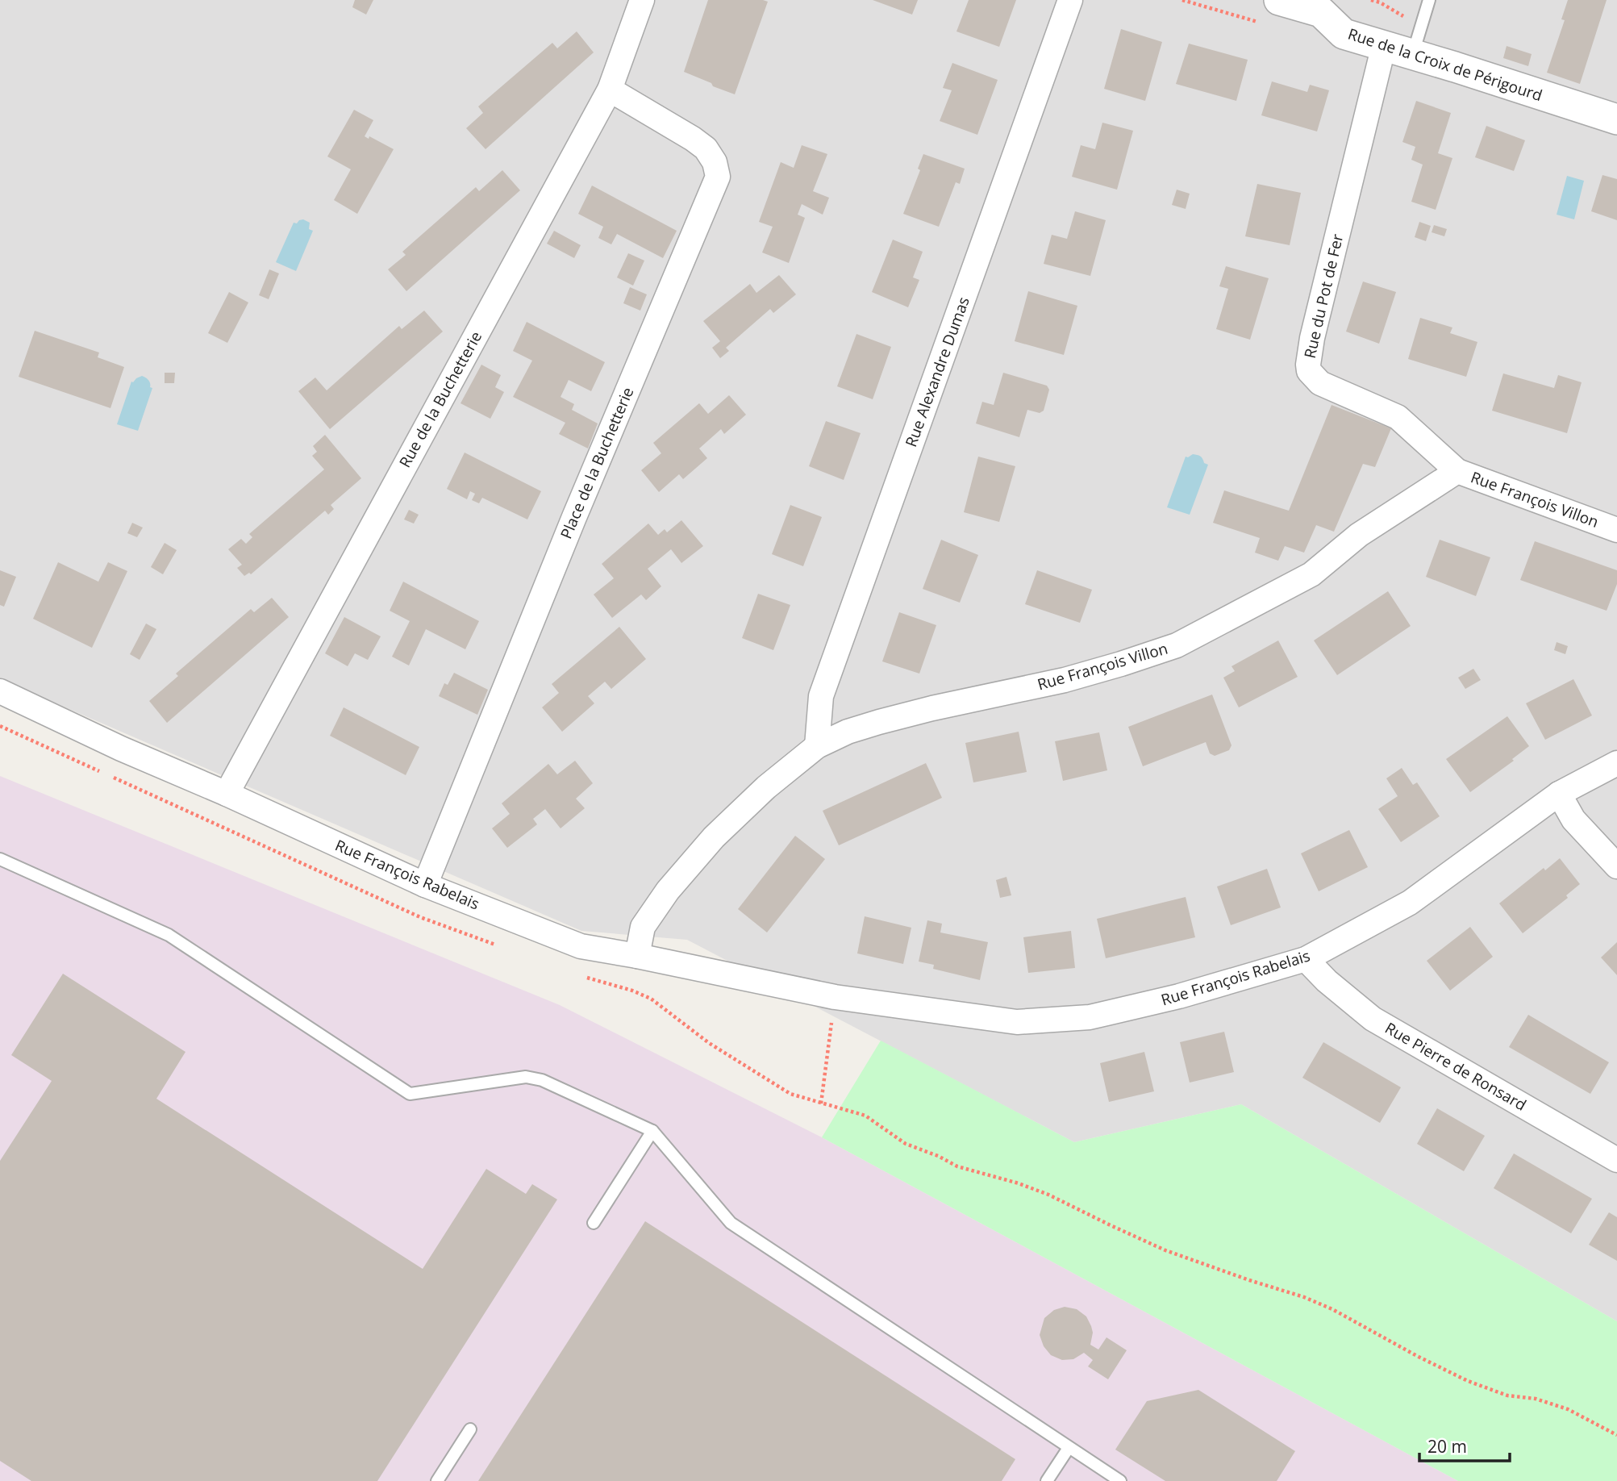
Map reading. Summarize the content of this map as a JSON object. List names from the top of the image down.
{
  "streets": {
    "street": [
      "Rue de la Croix de Périgourd",
      "Rue du Pot de Fer",
      "Rue Alexandre Dumas",
      "Rue de la Buchetterie",
      "Place de la Buchetterie",
      "Rue François Villon",
      "Rue François Rabelais",
      "Rue Pierre de Ronsard"
    ]
  },
  "crossings": [
    ["Rue de la Croix de Périgourd", "Rue du Pot de Fer"],
    ["Rue du Pot de Fer", "Rue François Villon"],
    ["Rue Alexandre Dumas", "Rue François Villon"],
    ["Rue de la Buchetterie", "Place de la Buchetterie"],
    ["Rue de la Buchetterie", "Rue François Rabelais"],
    ["Place de la Buchetterie", "Rue François Rabelais"],
    ["Rue François Villon", "Rue François Rabelais"],
    ["Rue François Rabelais", "Rue Pierre de Ronsard"]
  ],
  "scale_bar": "20 m"
}
